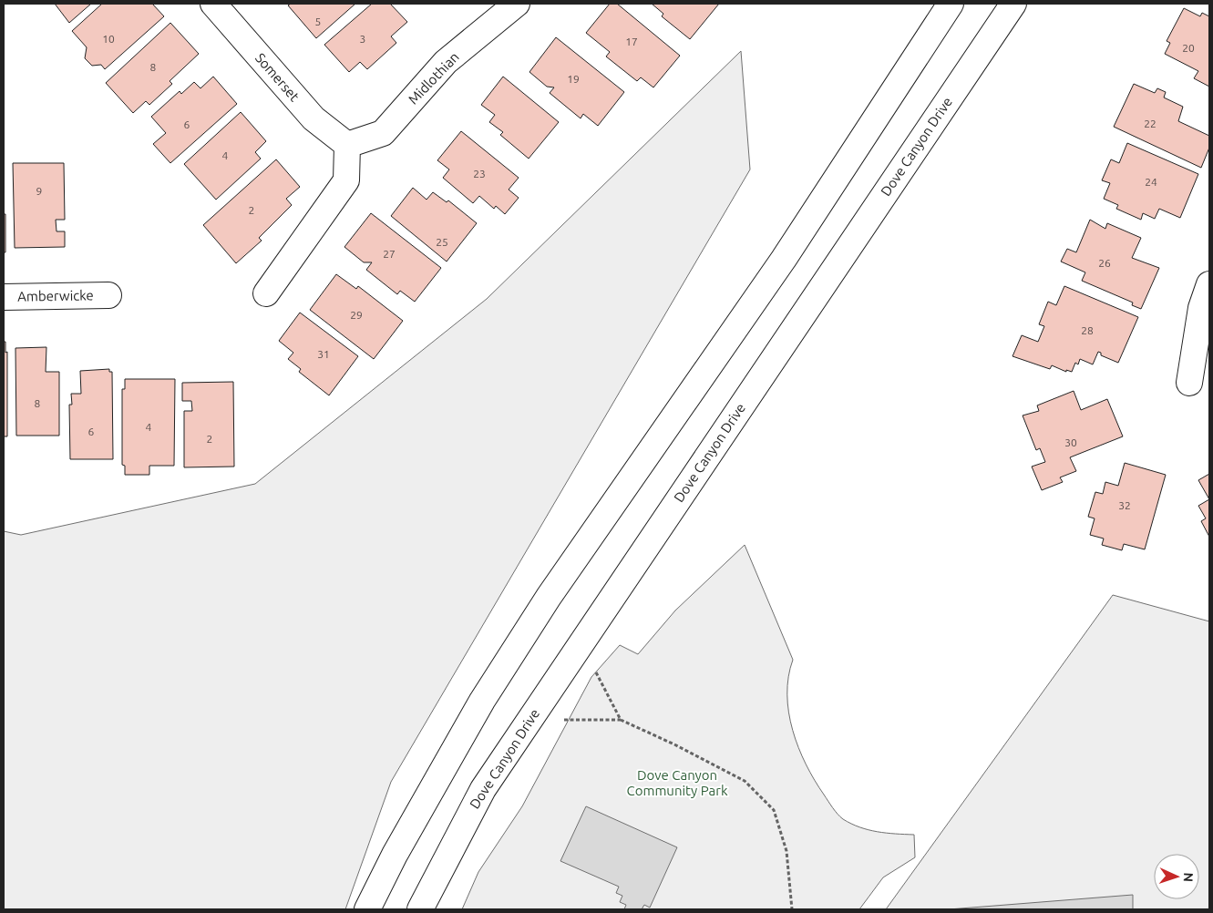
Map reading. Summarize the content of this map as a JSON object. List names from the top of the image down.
{
  "streets": {
    "street": [
      "Somerset",
      "Midlothian",
      "Dove Canyon Drive",
      "Amberwicke"
    ]
  },
  "crossings": [
    ["Somerset", "Midlothian"]
  ],
  "parks": ["Dove Canyon Community Park"],
  "house_numbers": [
    "5",
    "10",
    "3",
    "17",
    "20",
    "8",
    "19",
    "22",
    "6",
    "4",
    "23",
    "24",
    "9",
    "2",
    "25",
    "27",
    "26",
    "29",
    "28",
    "31",
    "8",
    "4",
    "6",
    "2",
    "30",
    "32"
  ],
  "north": "right"
}
